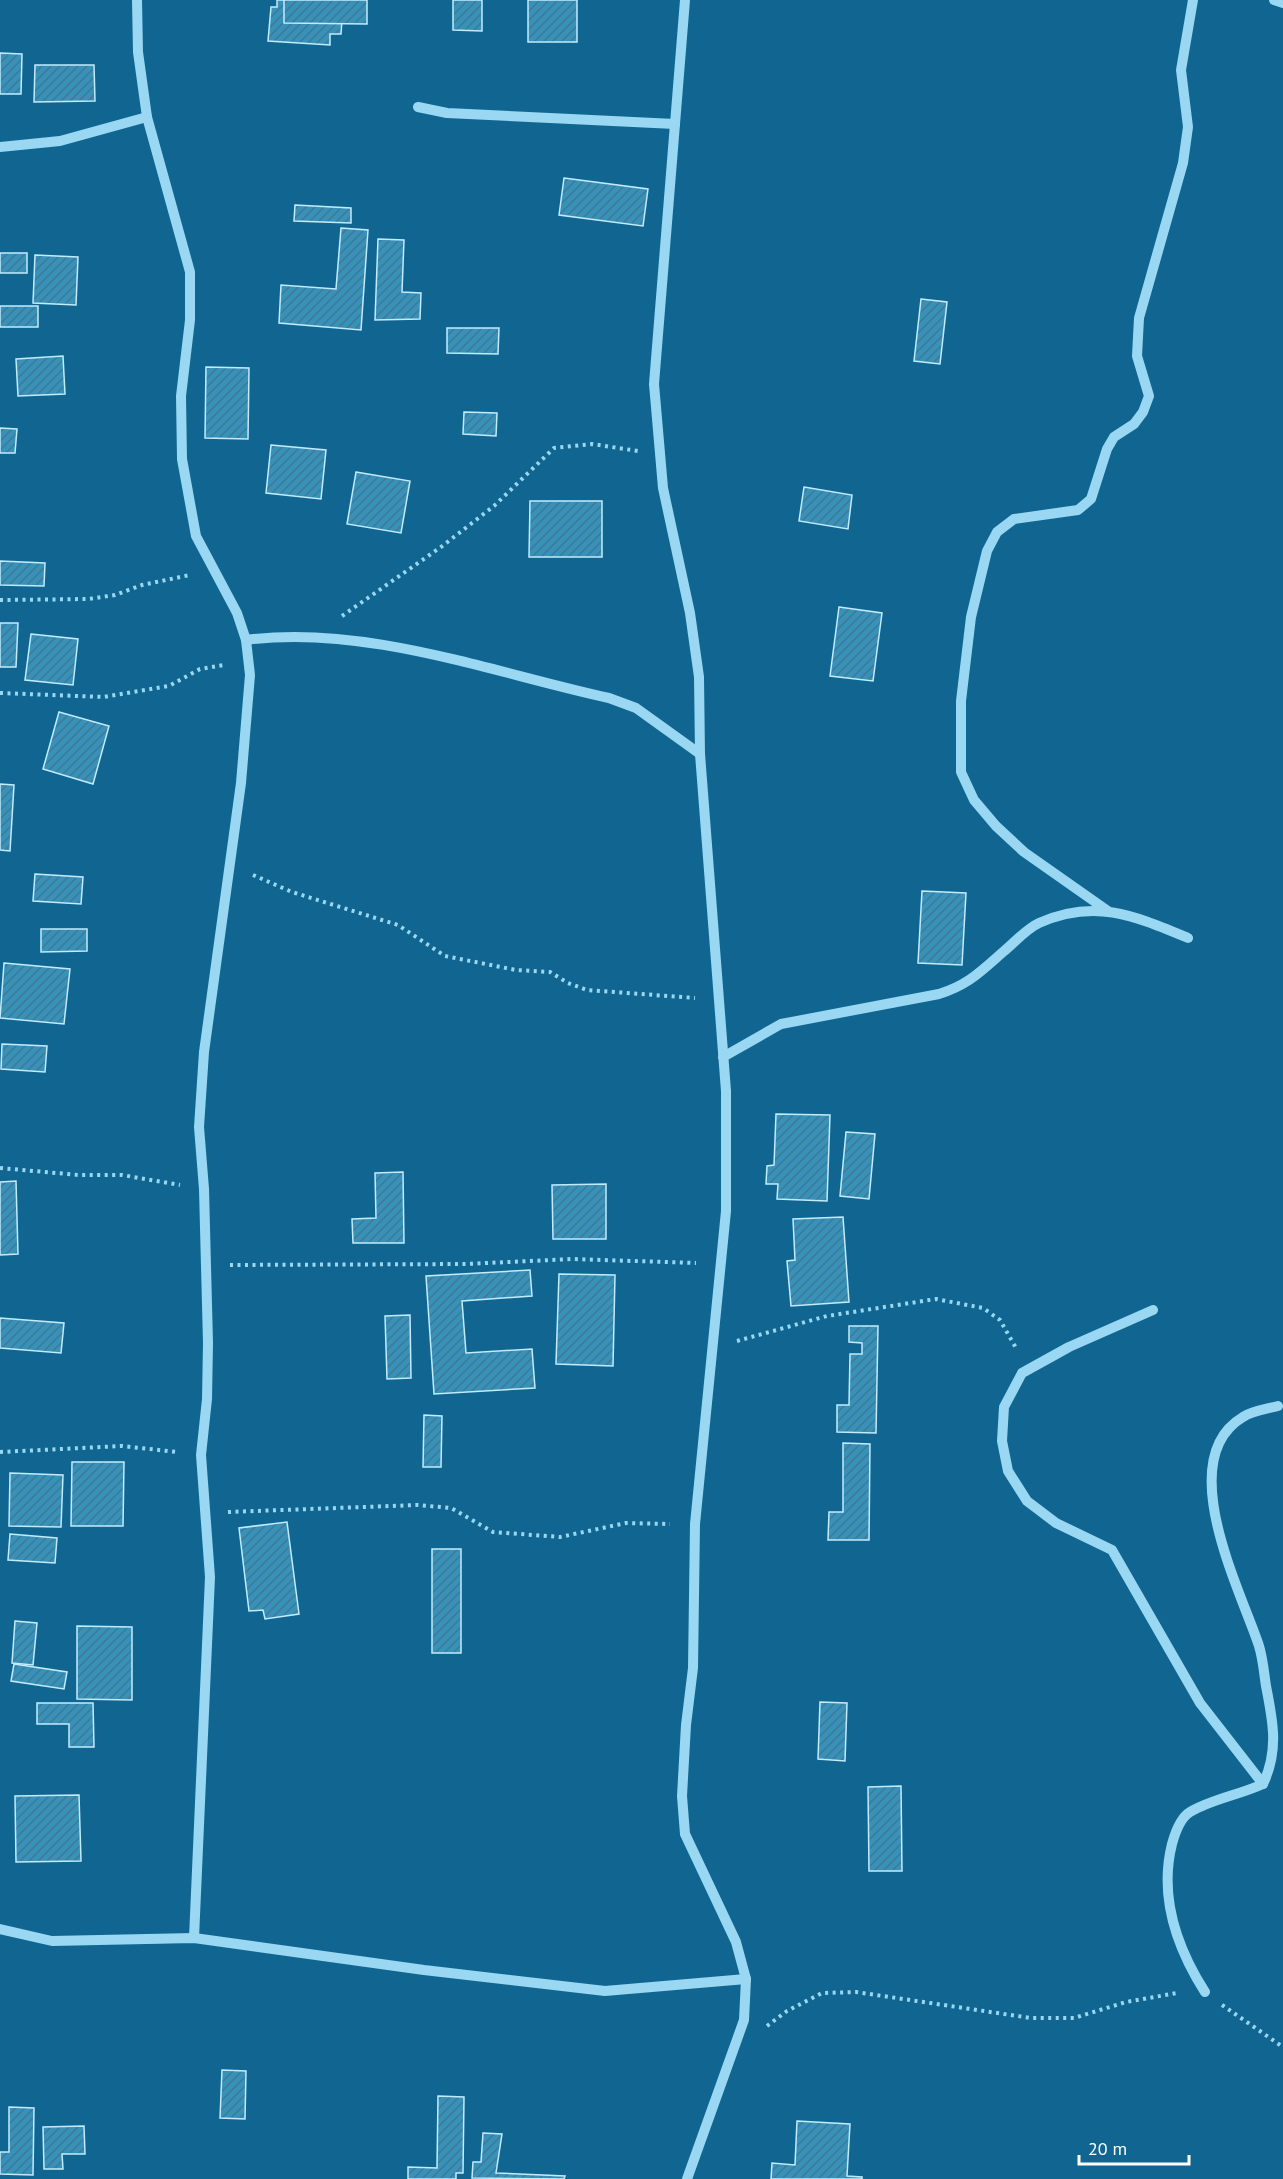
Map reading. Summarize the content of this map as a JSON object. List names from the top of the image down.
{
  "scale_bar": "20 m"
}
